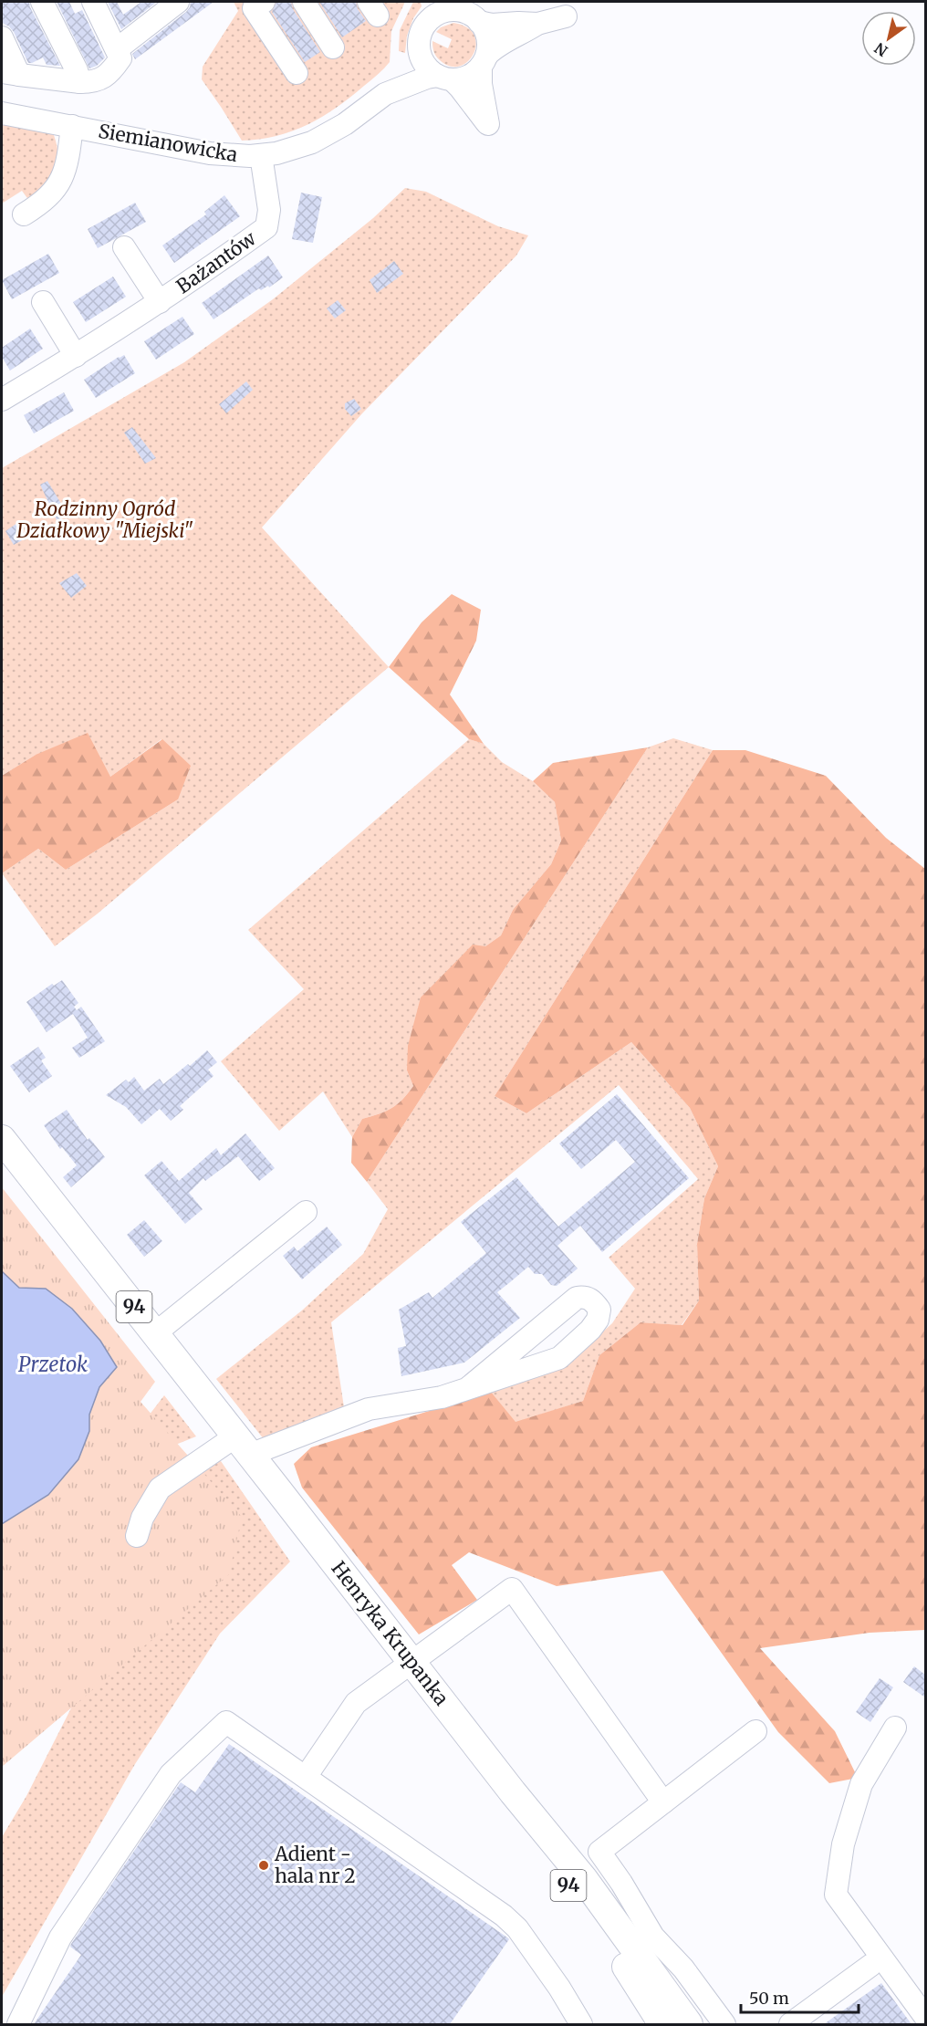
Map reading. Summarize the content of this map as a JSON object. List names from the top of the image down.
{
  "streets": {
    "main road": ["94", "Henryka Krupanka"],
    "street": ["Siemianowicka", "Bażantów"]
  },
  "crossings": [
    ["Siemianowicka", "Bażantów"],
    ["94", "Henryka Krupanka"]
  ],
  "water": ["Przetok"],
  "parks": ["Rodzinny Ogród Działkowy \"Miejski\""],
  "places": ["Adient - hala nr 2"],
  "scale_bar": "50 m",
  "north": "bottom left"
}
